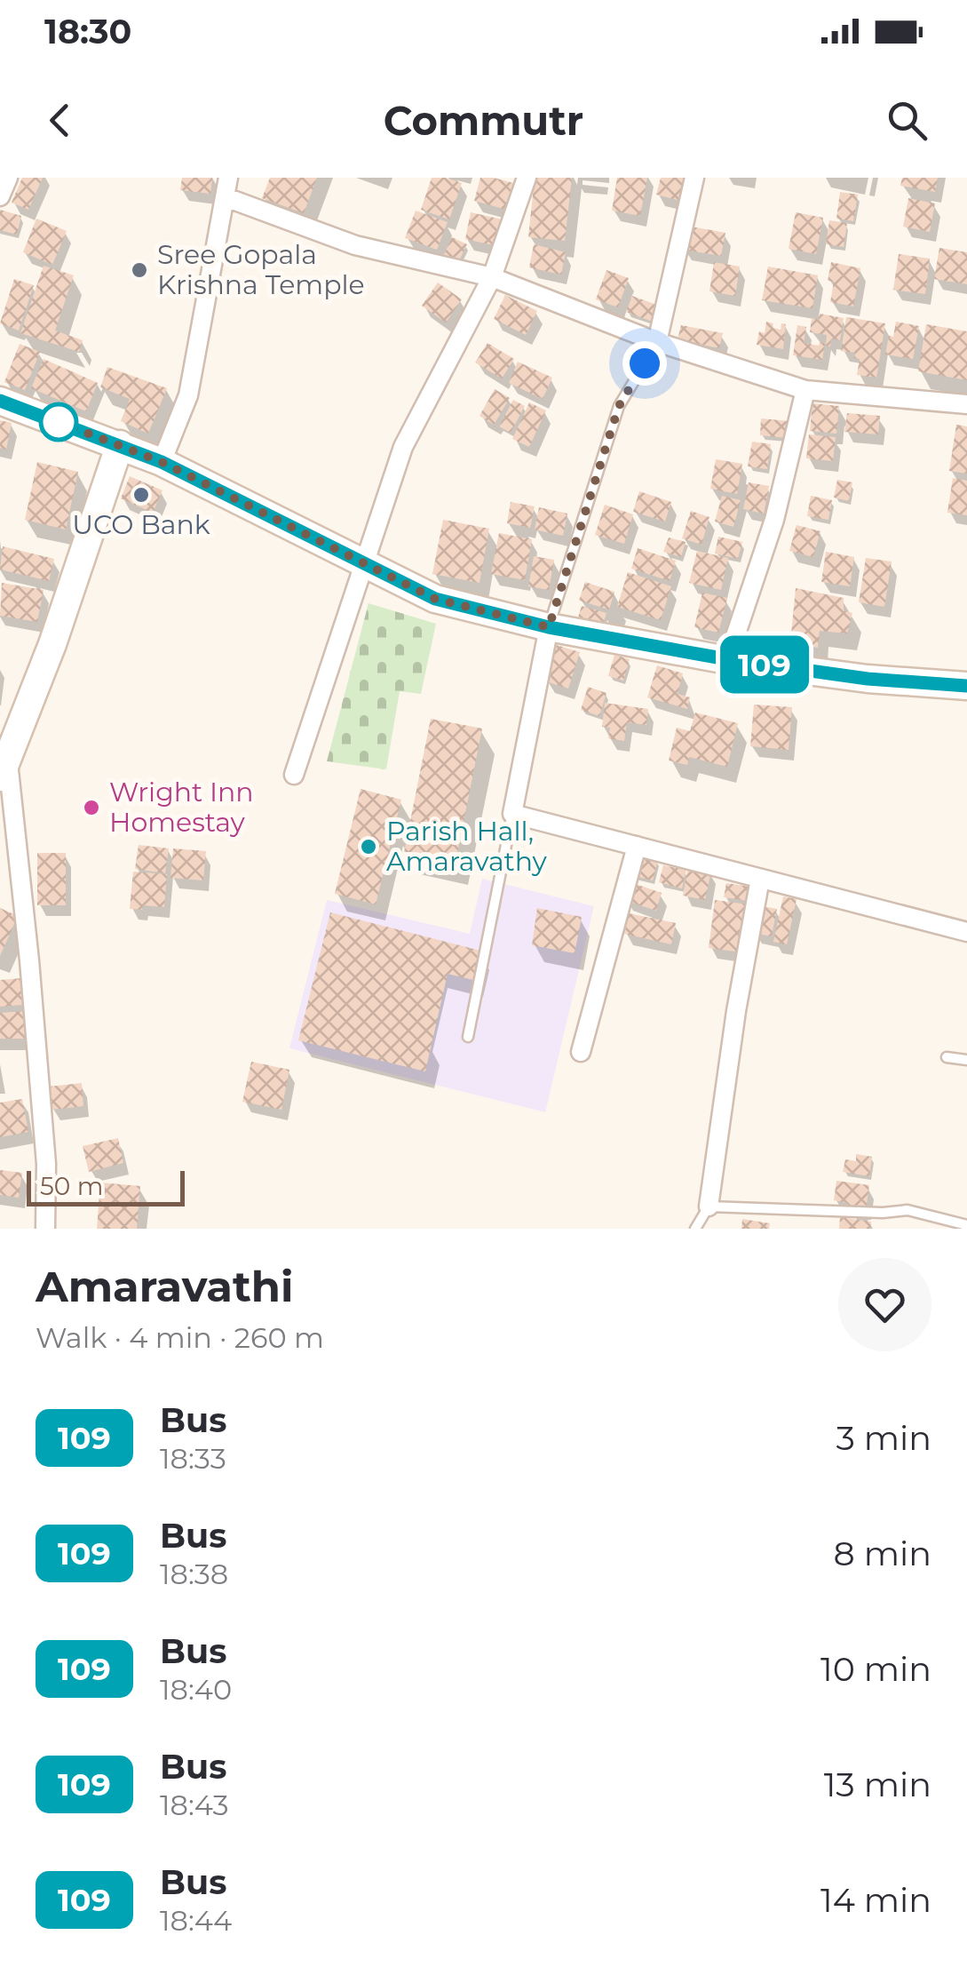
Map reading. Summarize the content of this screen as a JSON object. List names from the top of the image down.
{
  "places": [
    "Sree Gopala Krishna Temple",
    "UCO Bank",
    "Wright Inn Homestay",
    "Parish Hall, Amaravathy"
  ],
  "lines": ["bus line 109"],
  "scale_bar": "50 m",
  "page": {
    "status": "18:30",
    "header": "Commutr",
    "on_map": "109",
    "scale": "50 m",
    "heading": ["Amaravathi", "Walk · 4 min · 260 m"],
    "list": [
      {
        "mark": "109",
        "name": "Bus",
        "note": "18:33",
        "value": "3 min"
      },
      {
        "mark": "109",
        "name": "Bus",
        "note": "18:38",
        "value": "8 min"
      },
      {
        "mark": "109",
        "name": "Bus",
        "note": "18:40",
        "value": "10 min"
      },
      {
        "mark": "109",
        "name": "Bus",
        "note": "18:43",
        "value": "13 min"
      },
      {
        "mark": "109",
        "name": "Bus",
        "note": "18:44",
        "value": "14 min"
      }
    ]
  }
}
